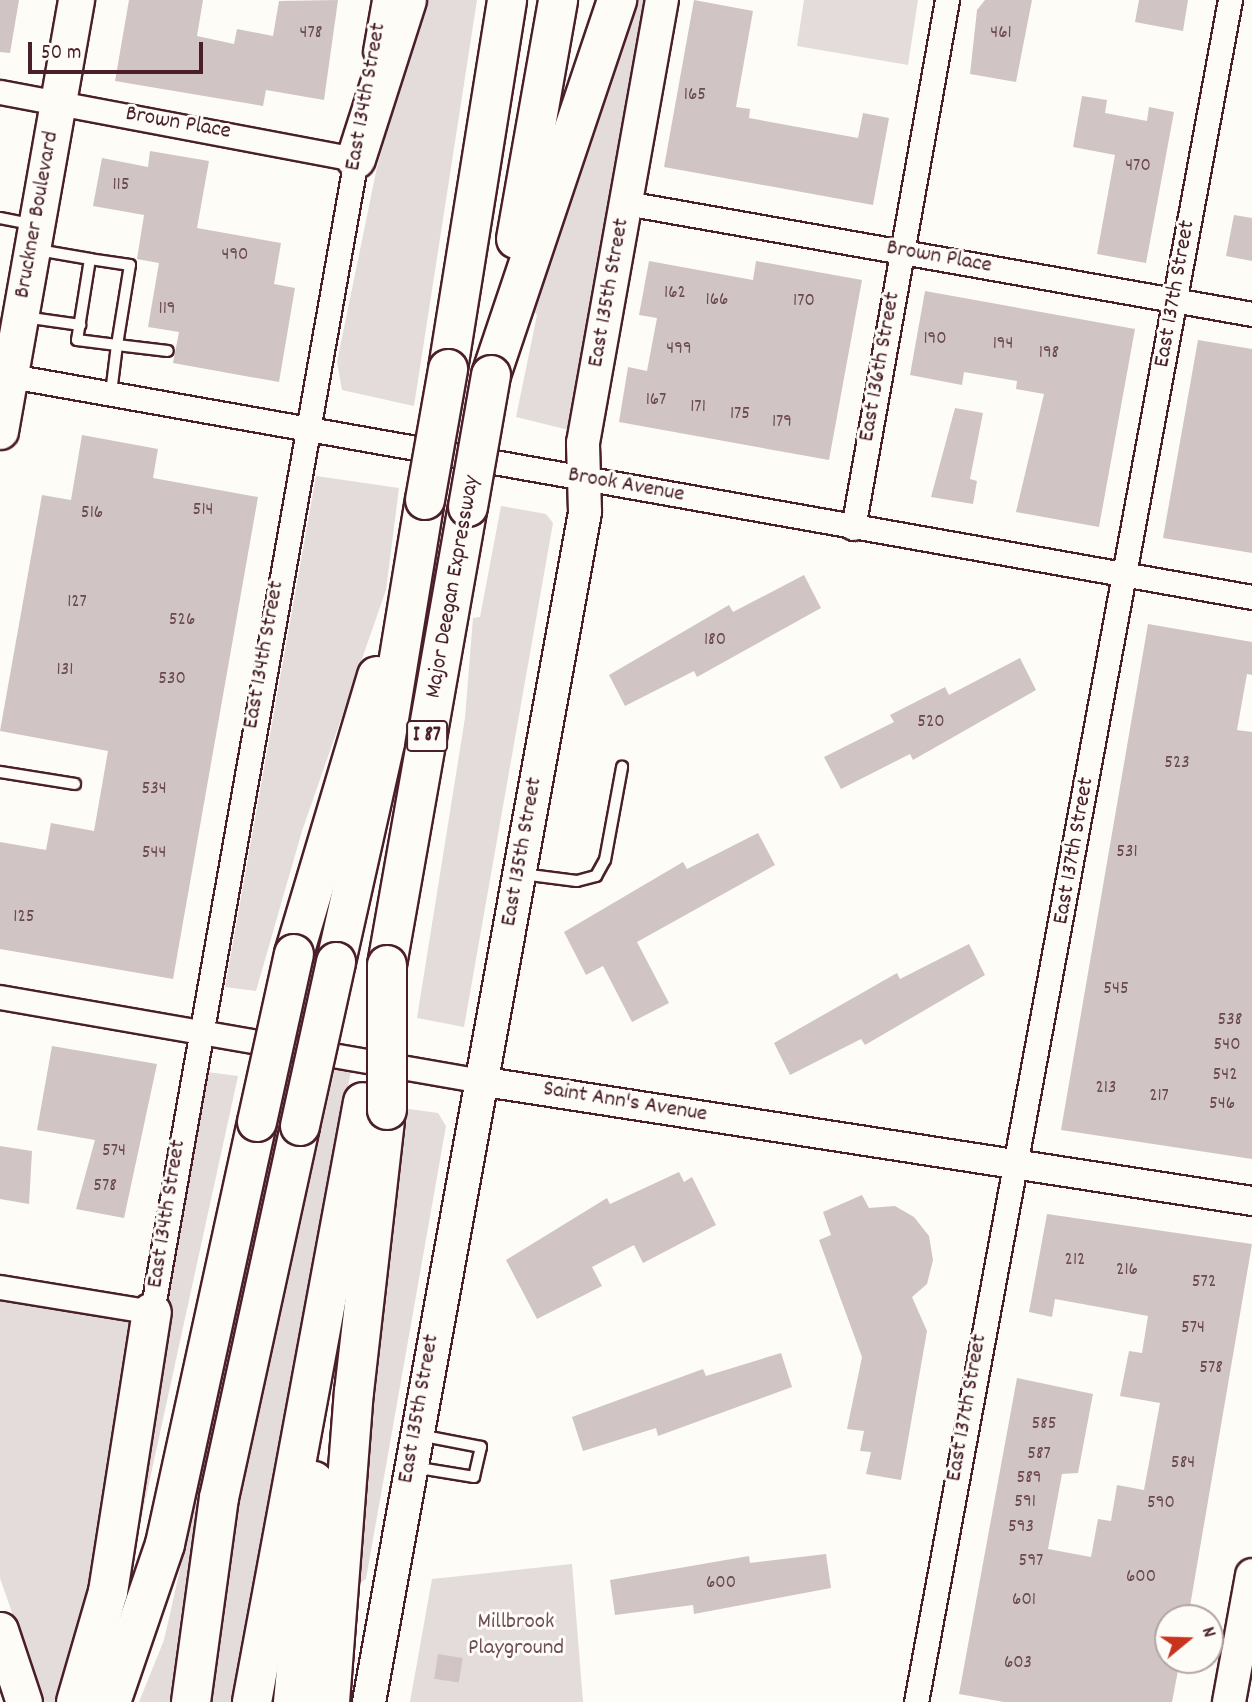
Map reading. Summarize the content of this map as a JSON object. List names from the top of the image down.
{
  "streets": {
    "highway": ["Major Deegan Expressway", "I 87"],
    "main road": ["Bruckner Boulevard", "East 135th Street"],
    "street": [
      "East 134th Street",
      "Brown Place",
      "East 137th Street",
      "East 136th Street",
      "Brook Avenue",
      "Saint Ann's Avenue"
    ]
  },
  "crossings": [
    ["East 134th Street", "Brown Place"],
    ["East 134th Street", "Brook Avenue"],
    ["East 134th Street", "Saint Ann's Avenue"],
    ["Brown Place", "Bruckner Boulevard"],
    ["Brown Place", "East 135th Street"],
    ["Brown Place", "East 137th Street"],
    ["Brown Place", "East 136th Street"],
    ["Bruckner Boulevard", "Brook Avenue"],
    ["East 135th Street", "Brook Avenue"],
    ["East 135th Street", "Saint Ann's Avenue"],
    ["East 137th Street", "Brook Avenue"],
    ["East 137th Street", "Saint Ann's Avenue"],
    ["East 136th Street", "Brook Avenue"]
  ],
  "parks": ["Millbrook Playground"],
  "house_numbers": [
    "478",
    "461",
    "165",
    "470",
    "115",
    "490",
    "162",
    "166",
    "170",
    "119",
    "190",
    "194",
    "499",
    "198",
    "167",
    "171",
    "175",
    "179",
    "514",
    "516",
    "127",
    "526",
    "180",
    "131",
    "530",
    "520",
    "523",
    "534",
    "531",
    "544",
    "125",
    "545",
    "538",
    "540",
    "542",
    "213",
    "217",
    "546",
    "574",
    "578",
    "212",
    "216",
    "572",
    "574",
    "578",
    "585",
    "587",
    "584",
    "589",
    "591",
    "590",
    "593",
    "597",
    "600",
    "600",
    "601",
    "603"
  ],
  "scale_bar": "50 m",
  "north": "right"
}
